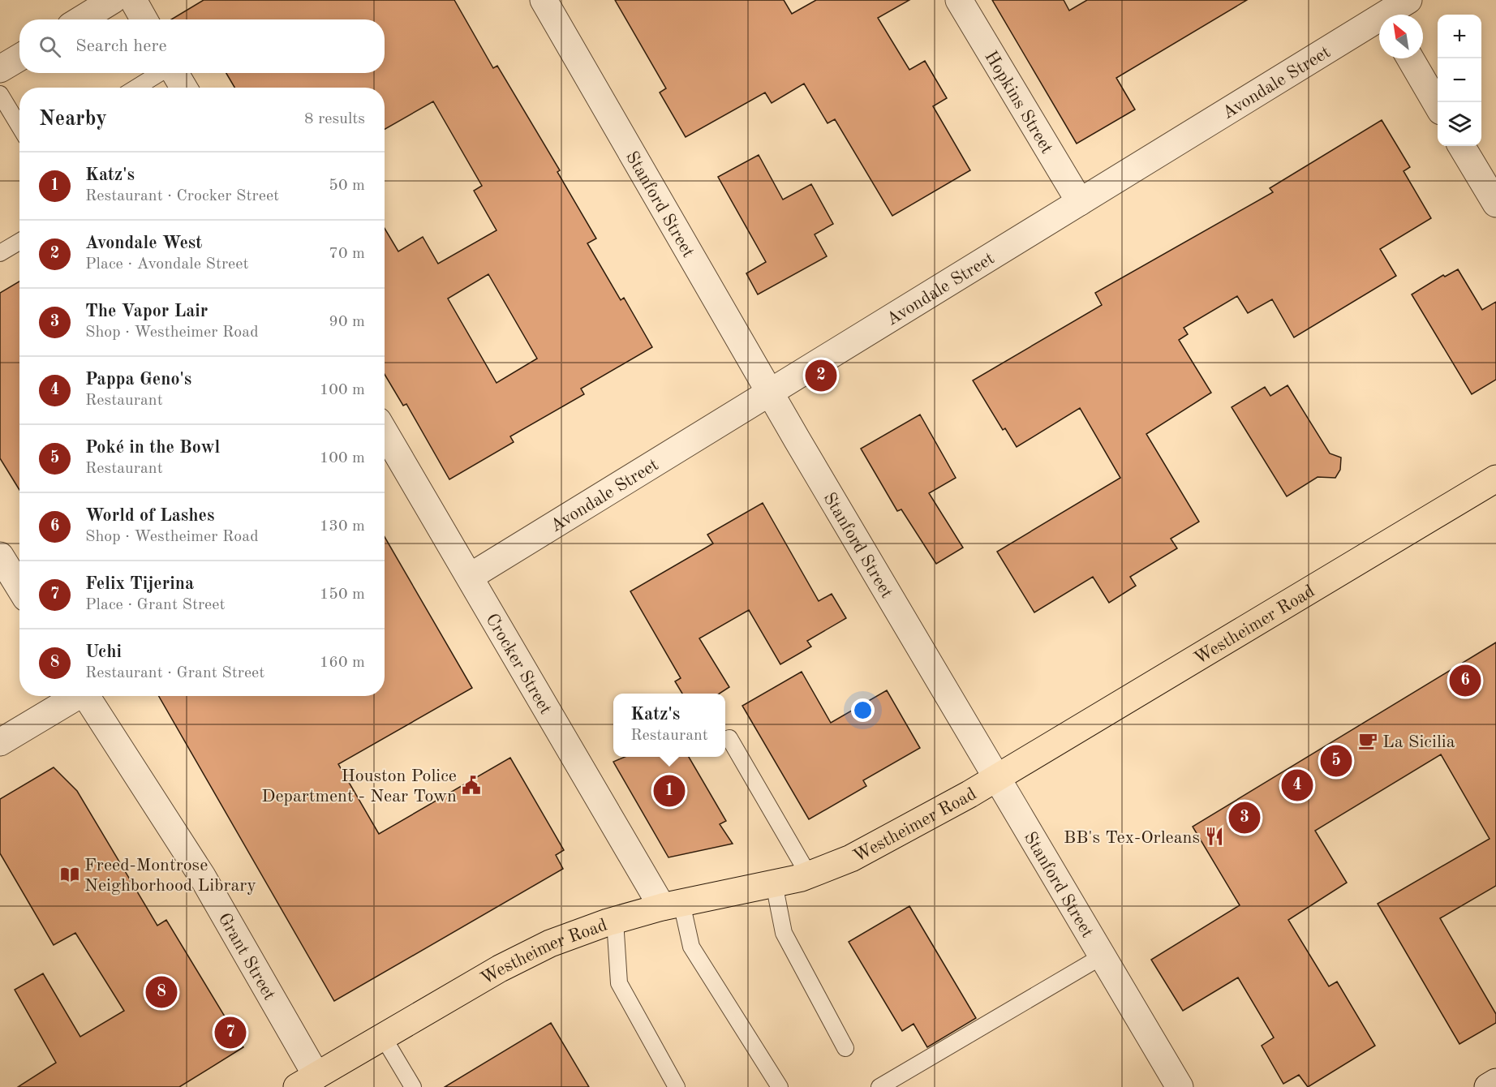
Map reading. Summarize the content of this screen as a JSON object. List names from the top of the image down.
{
  "streets": {
    "main road": ["Westheimer Road"],
    "street": [
      "Avondale Street",
      "Hopkins Street",
      "Stanford Street",
      "Crocker Street",
      "Grant Street"
    ]
  },
  "crossings": [
    ["Avondale Street", "Hopkins Street"],
    ["Avondale Street", "Stanford Street"],
    ["Avondale Street", "Crocker Street"],
    ["Stanford Street", "Westheimer Road"],
    ["Westheimer Road", "Crocker Street"],
    ["Westheimer Road", "Grant Street"]
  ],
  "places": {
    "cafe": ["La Sicilia"],
    "public building": ["Houston Police Department - Near Town"],
    "restaurant": ["BB's Tex-Orleans"],
    "library": ["Freed-Montrose Neighborhood Library"]
  },
  "north": "top left",
  "page": {
    "map_buttons": ["+", "−"],
    "search": "Search here",
    "heading": ["Nearby", "8 results"],
    "list": [
      {
        "mark": "1",
        "name": "Katz's",
        "note": "Restaurant · Crocker Street",
        "value": "50 m"
      },
      {
        "mark": "2",
        "name": "Avondale West",
        "note": "Place · Avondale Street",
        "value": "70 m"
      },
      {
        "mark": "3",
        "name": "The Vapor Lair",
        "note": "Shop · Westheimer Road",
        "value": "90 m"
      },
      {
        "mark": "4",
        "name": "Pappa Geno's",
        "note": "Restaurant",
        "value": "100 m"
      },
      {
        "mark": "5",
        "name": "Poké in the Bowl",
        "note": "Restaurant",
        "value": "100 m"
      },
      {
        "mark": "6",
        "name": "World of Lashes",
        "note": "Shop · Westheimer Road",
        "value": "130 m"
      },
      {
        "mark": "7",
        "name": "Felix Tijerina",
        "note": "Place · Grant Street",
        "value": "150 m"
      },
      {
        "mark": "8",
        "name": "Uchi",
        "note": "Restaurant · Grant Street",
        "value": "160 m"
      }
    ],
    "pins": [
      "2",
      "6",
      "5",
      "4",
      "1",
      "3",
      "8",
      "7"
    ],
    "popup": ["Katz's", "Restaurant"]
  }
}
